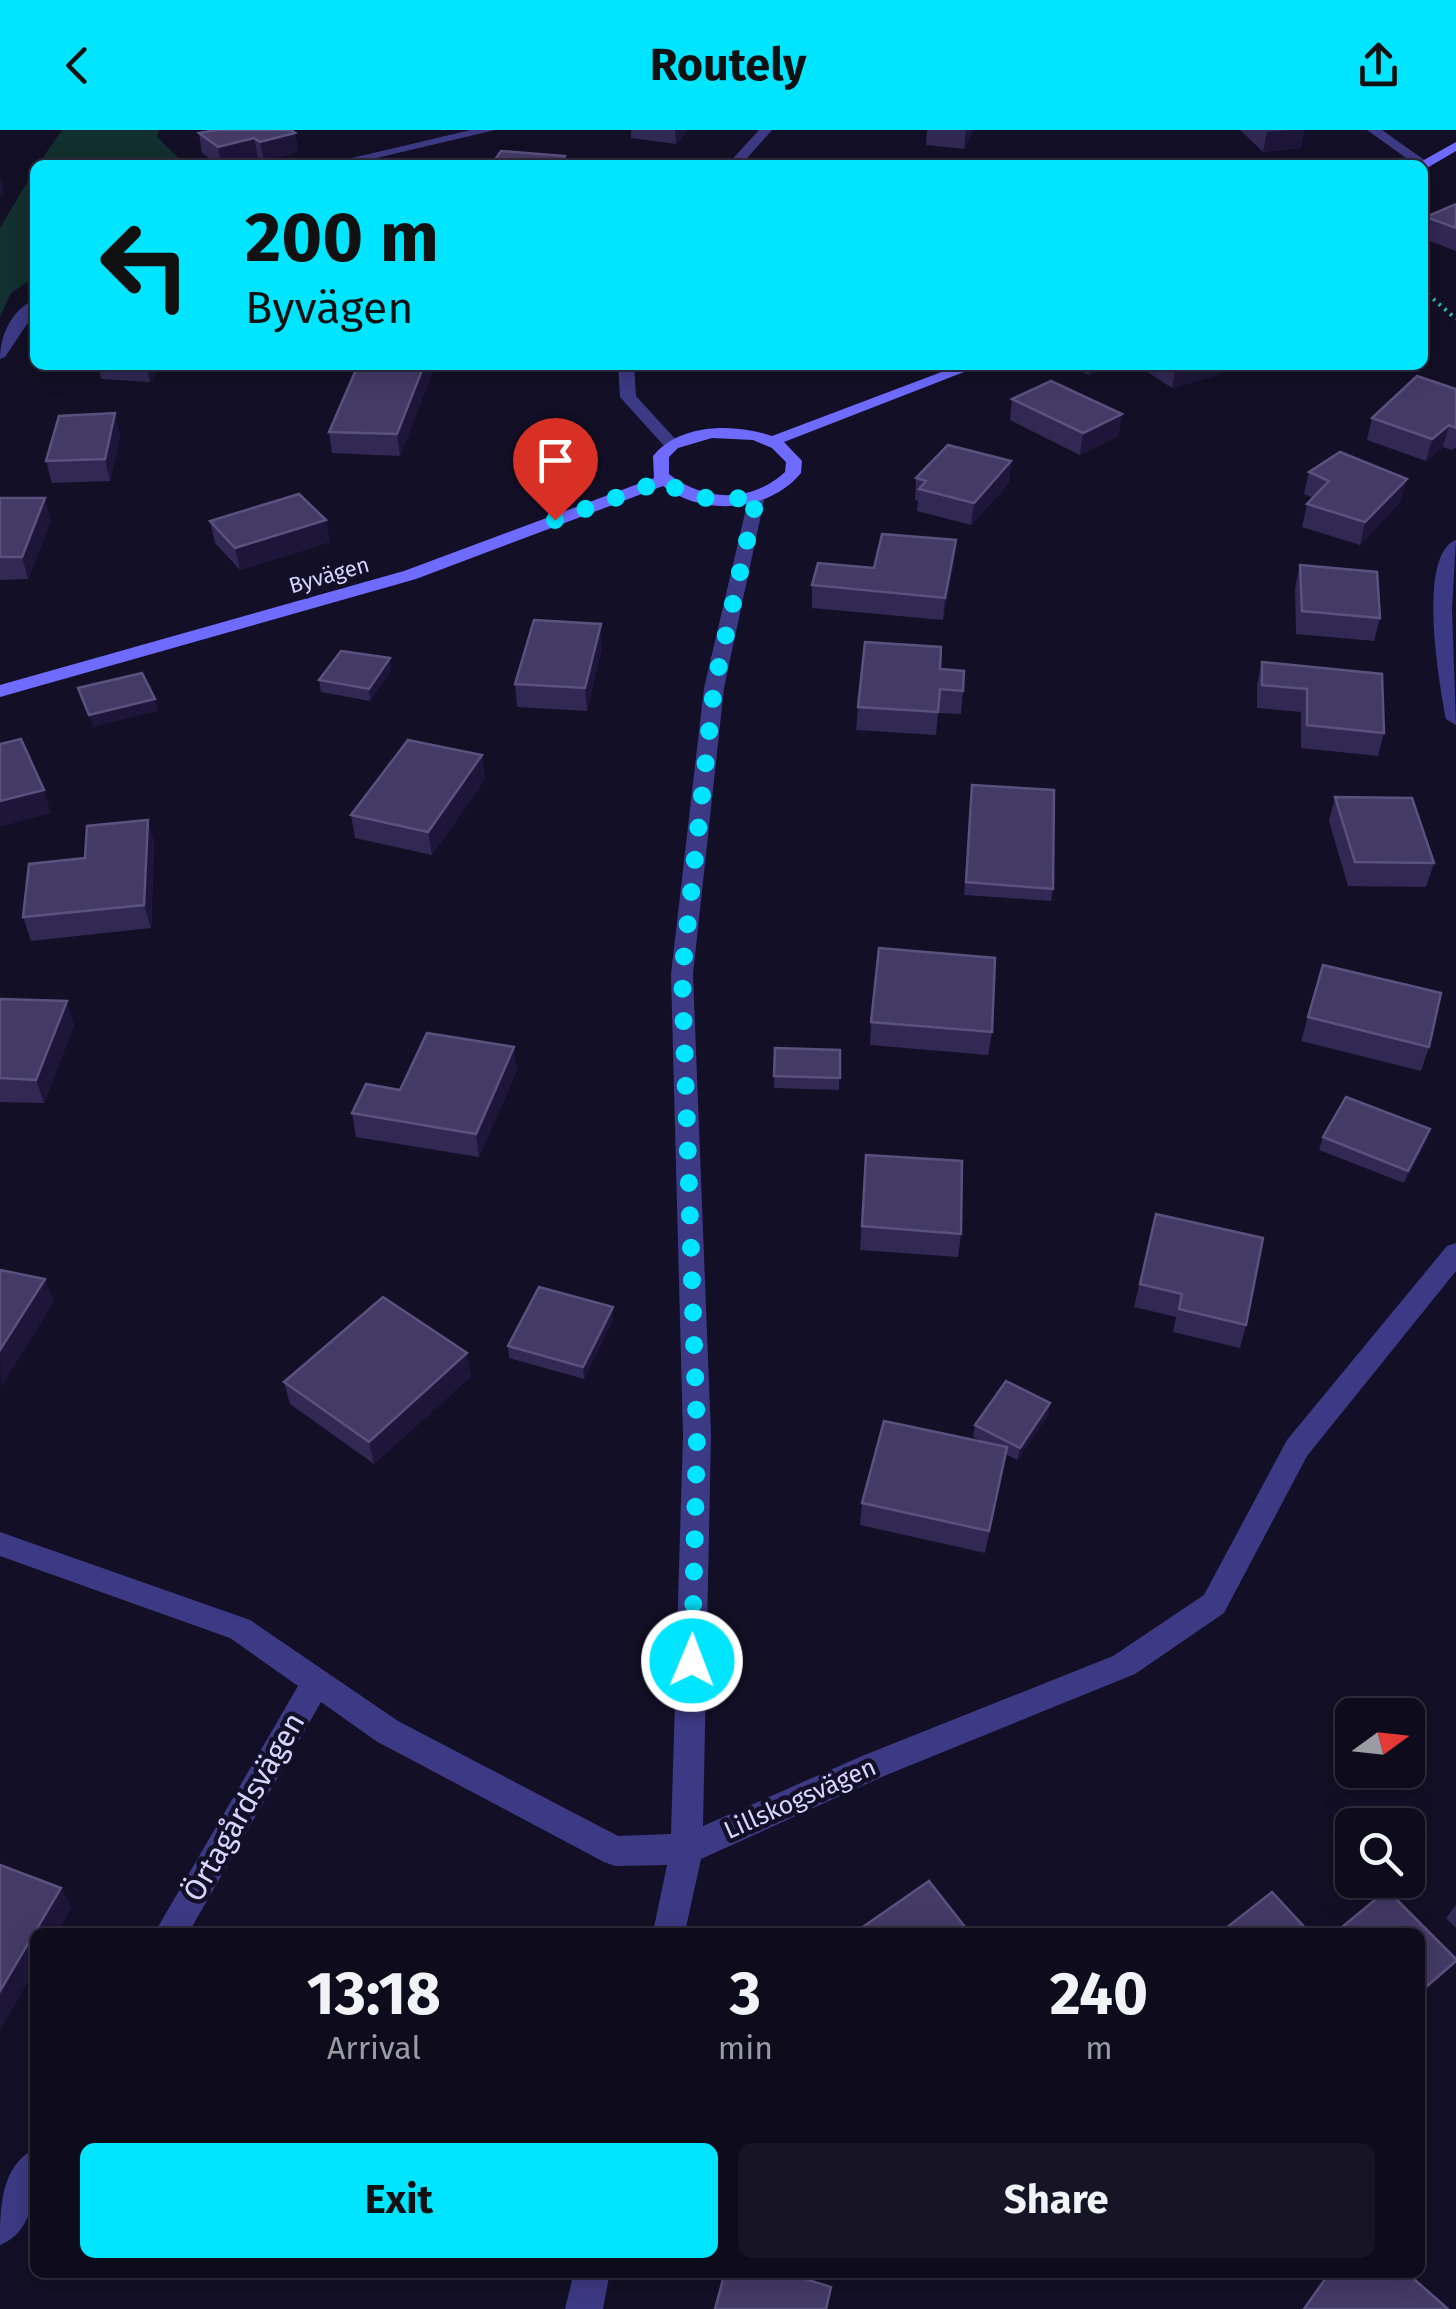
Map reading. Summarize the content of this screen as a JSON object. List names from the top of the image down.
{
  "streets": {
    "street": ["Byvägen", "Lillskogsvägen", "Örtagårdsvägen"]
  },
  "crossings": [
    ["Lillskogsvägen", "Örtagårdsvägen"]
  ],
  "north": "right",
  "page": {
    "header": "Routely",
    "turn": ["200 m", "Byvägen"],
    "eta": [
      "13:18",
      "Arrival",
      "3",
      "min",
      "240",
      "m"
    ],
    "buttons": ["Exit", "Share"]
  }
}
